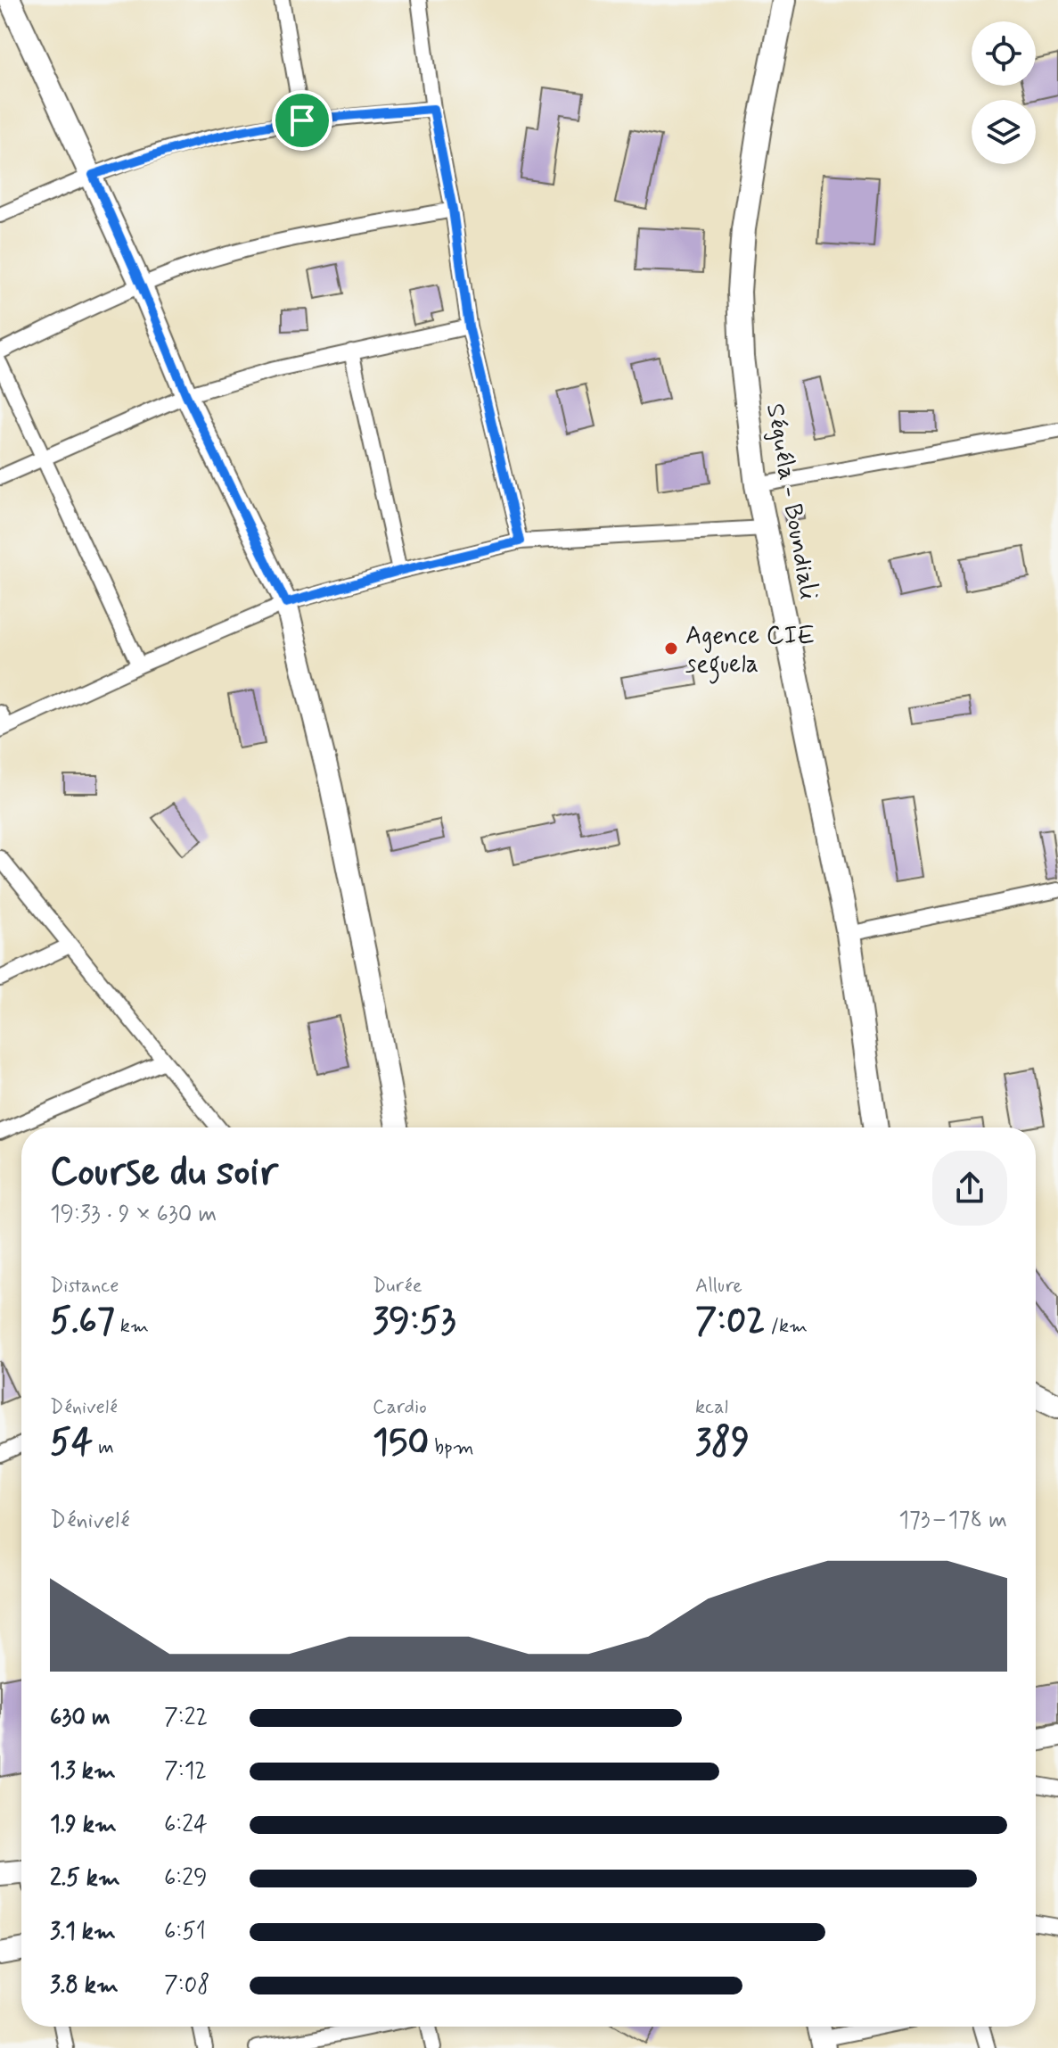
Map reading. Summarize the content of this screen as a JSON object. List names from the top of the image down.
{
  "streets": {
    "main road": ["Séguéla - Boundiali"]
  },
  "places": ["Agence CIE seguela"],
  "page": {
    "heading": ["Course du soir", "19:33 · 9 × 630 m"],
    "stats": [
      ["Distance", "5.67 km"],
      ["Durée", "39:53"],
      ["Allure", "7:02 /km"],
      ["Dénivelé", "54 m"],
      ["Cardio", "150 bpm"],
      ["kcal", "389"]
    ],
    "chart": ["Dénivelé", "173–178 m"],
    "list": [
      {
        "name": "630 m",
        "note": "7:22"
      },
      {
        "name": "1.3 km",
        "note": "7:12"
      },
      {
        "name": "1.9 km",
        "note": "6:24"
      },
      {
        "name": "2.5 km",
        "note": "6:29"
      },
      {
        "name": "3.1 km",
        "note": "6:51"
      },
      {
        "name": "3.8 km",
        "note": "7:08"
      }
    ]
  }
}
